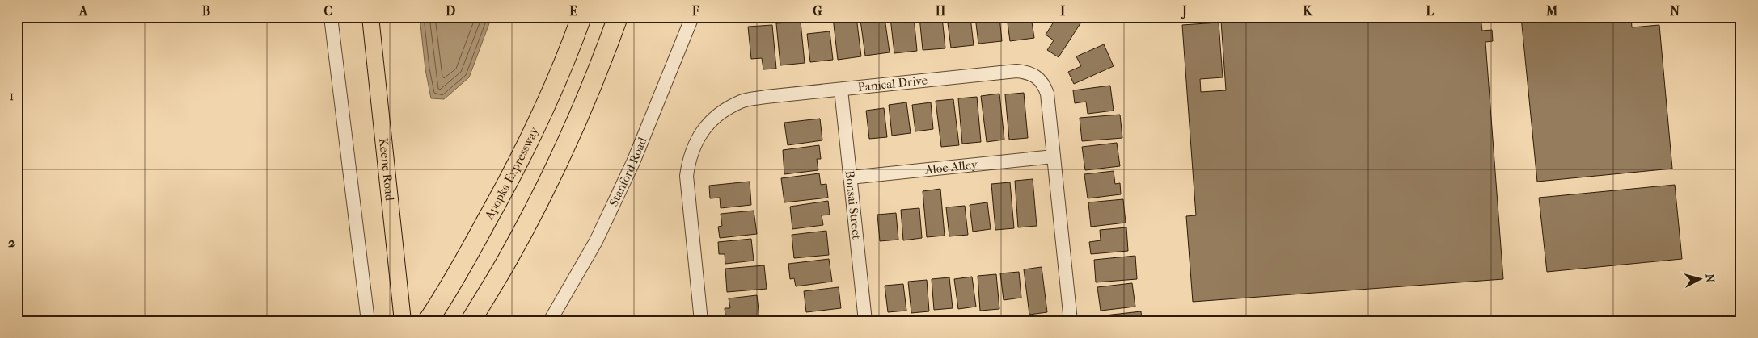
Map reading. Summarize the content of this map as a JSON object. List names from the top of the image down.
{
  "streets": {
    "highway": ["Apopka Expressway"],
    "main road": ["Keene Road"],
    "street": [
      "Panical Drive",
      "Aloe Alley",
      "Stanford Road",
      "Bonsai Street"
    ]
  },
  "crossings": [
    ["Panical Drive", "Aloe Alley"],
    ["Panical Drive", "Bonsai Street"],
    ["Aloe Alley", "Bonsai Street"]
  ],
  "north": "right",
  "grid": {
    "columns": [
      "A",
      "B",
      "C",
      "D",
      "E",
      "F",
      "G",
      "H",
      "I",
      "J",
      "K",
      "L",
      "M",
      "N"
    ],
    "rows": ["1", "2"]
  }
}
